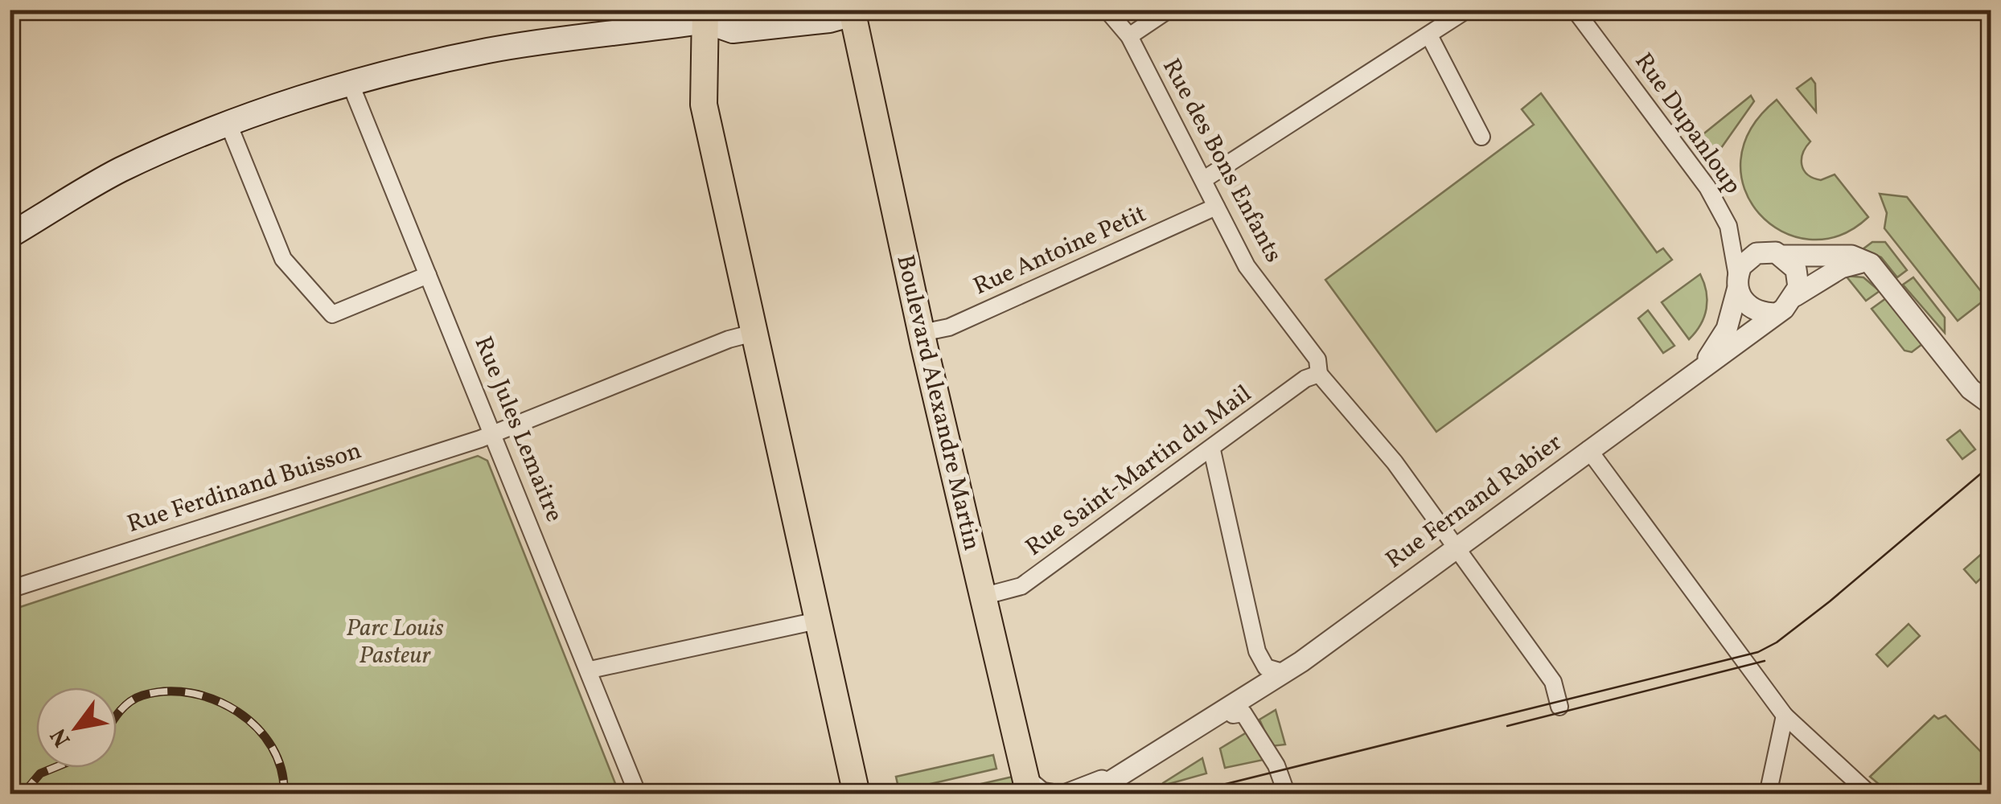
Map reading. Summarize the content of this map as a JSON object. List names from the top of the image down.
{
  "streets": {
    "main road": ["Boulevard Alexandre Martin"],
    "street": [
      "Rue Dupanloup",
      "Rue des Bons Enfants",
      "Rue Antoine Petit",
      "Rue Jules Lemaitre",
      "Rue Saint-Martin du Mail",
      "Rue Ferdinand Buisson",
      "Rue Fernand Rabier"
    ]
  },
  "crossings": [
    ["Rue Dupanloup", "Rue Fernand Rabier"],
    ["Rue des Bons Enfants", "Rue Antoine Petit"],
    ["Rue des Bons Enfants", "Rue Saint-Martin du Mail"],
    ["Rue des Bons Enfants", "Rue Fernand Rabier"],
    ["Rue Antoine Petit", "Boulevard Alexandre Martin"],
    ["Boulevard Alexandre Martin", "Rue Saint-Martin du Mail"],
    ["Rue Jules Lemaitre", "Rue Ferdinand Buisson"]
  ],
  "parks": ["Parc Louis Pasteur"],
  "north": "bottom left"
}
